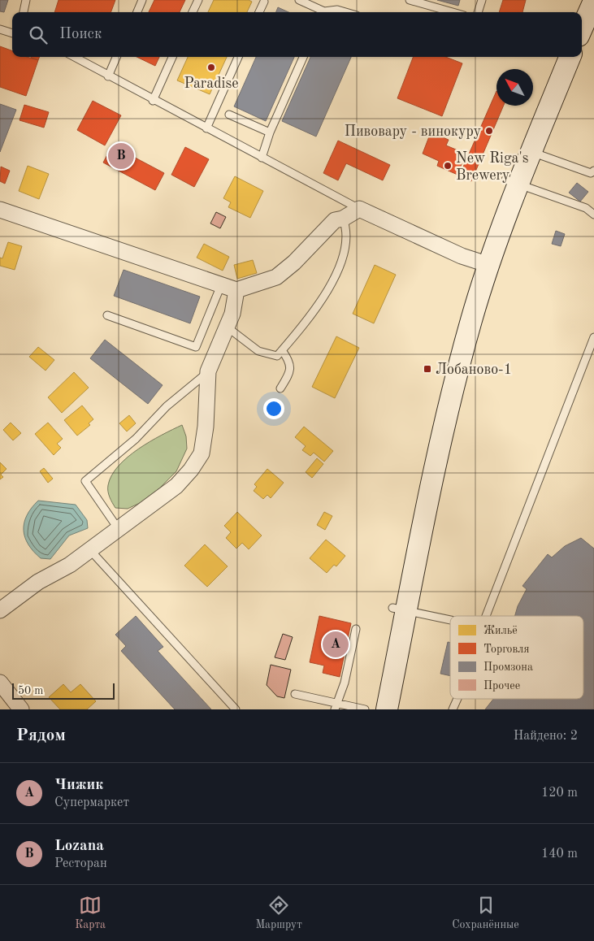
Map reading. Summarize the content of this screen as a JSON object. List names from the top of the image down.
{
  "places": {
    "other": ["Paradise", "Пивовару - винокуру", "New Riga's Brewery"],
    "transit": ["Лобаново-1"]
  },
  "legend": [
    "Жильё",
    "Торговля",
    "Промзона",
    "Прочее"
  ],
  "scale_bar": "50 m",
  "north": "top left",
  "page": {
    "search": "Поиск",
    "pins": ["B", "A"],
    "scale": "50 m",
    "heading": ["Рядом", "Найдено: 2"],
    "list": [
      {
        "mark": "A",
        "name": "Чижик",
        "note": "Супермаркет",
        "value": "120 m"
      },
      {
        "mark": "B",
        "name": "Lozana",
        "note": "Ресторан",
        "value": "140 m"
      }
    ],
    "nav": ["Карта", "Маршрут", "Сохранённые"]
  }
}
